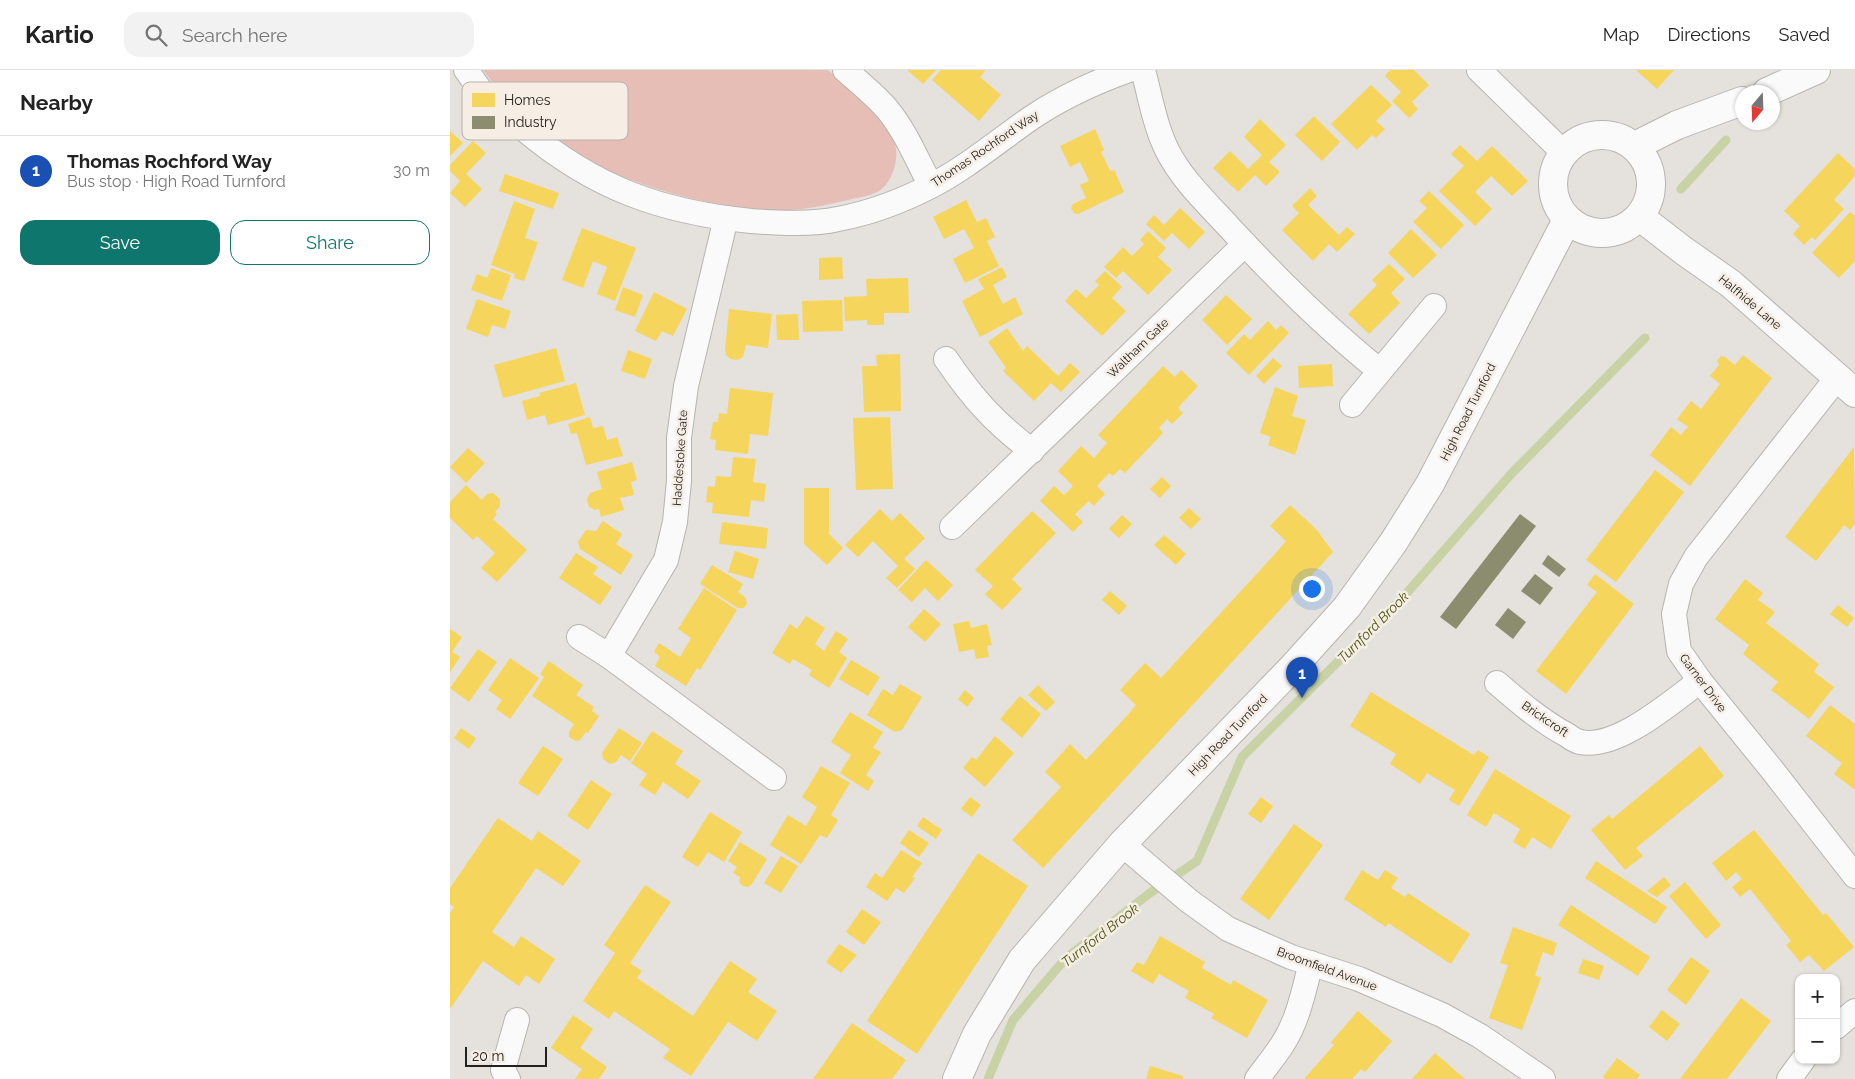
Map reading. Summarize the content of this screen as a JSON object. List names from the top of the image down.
{
  "streets": {
    "main road": ["Halfhide Lane", "High Road Turnford"],
    "street": [
      "Thomas Rochford Way",
      "Waltham Gate",
      "Haddestoke Gate",
      "Garner Drive",
      "Brickcroft",
      "Broomfield Avenue"
    ]
  },
  "crossings": [
    ["Thomas Rochford Way", "Haddestoke Gate"],
    ["Halfhide Lane", "High Road Turnford"],
    ["Halfhide Lane", "Garner Drive"],
    ["High Road Turnford", "Broomfield Avenue"],
    ["Garner Drive", "Brickcroft"]
  ],
  "water": ["Turnford Brook"],
  "legend": ["Homes", "Industry"],
  "scale_bar": "20 m",
  "north": "bottom",
  "page": {
    "header": "Kartio",
    "search": "Search here",
    "nav": ["Map", "Directions", "Saved"],
    "heading": "Nearby",
    "list": [
      {
        "mark": "1",
        "name": "Thomas Rochford Way",
        "note": "Bus stop · High Road Turnford",
        "value": "30 m"
      }
    ],
    "buttons": ["Save", "Share"],
    "pins": "1",
    "map_buttons": ["+", "−"],
    "scale": "20 m"
  }
}
